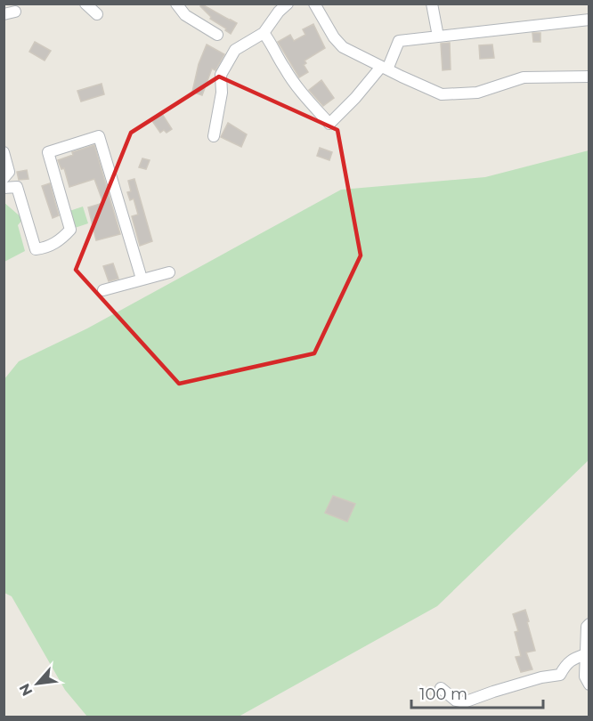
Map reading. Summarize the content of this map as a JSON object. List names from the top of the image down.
{
  "scale_bar": "100 m",
  "north": "bottom left"
}
